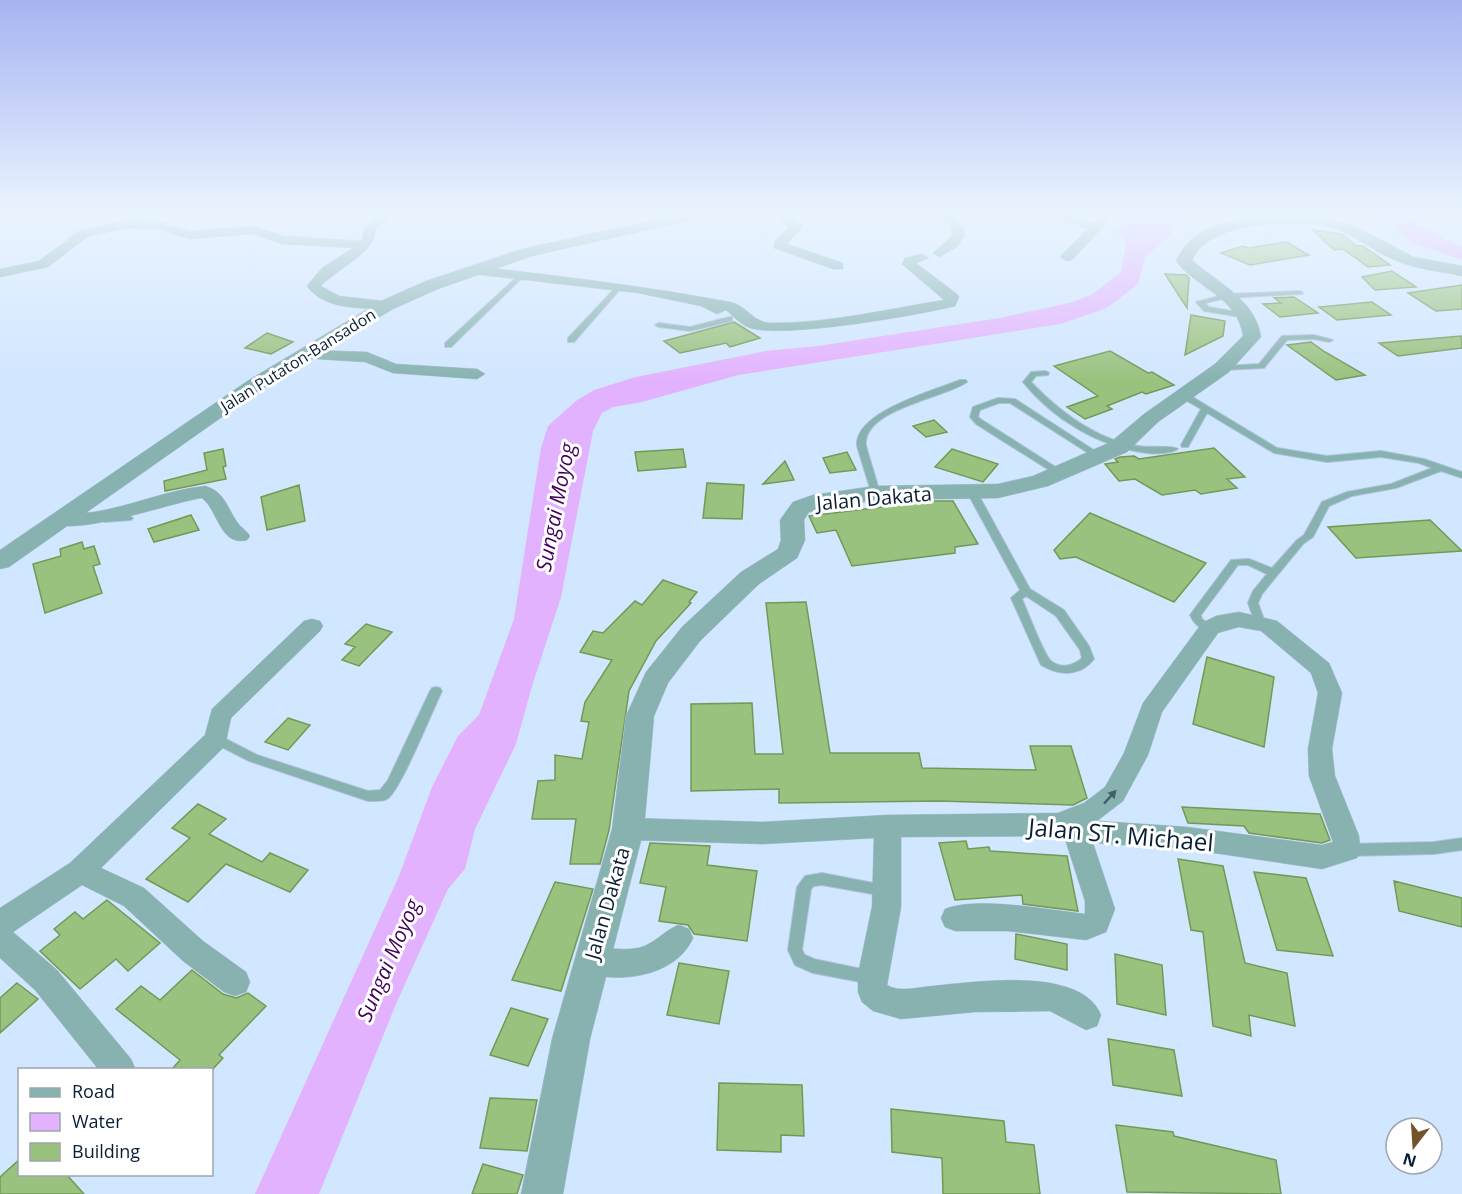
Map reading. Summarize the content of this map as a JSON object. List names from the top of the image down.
{
  "streets": {
    "street": ["Jalan Putaton-Bansadon", "Jalan Dakata", "Jalan ST. Michael"]
  },
  "crossings": [
    ["Jalan Dakata", "Jalan ST. Michael"]
  ],
  "water": ["Sungai Moyog"],
  "legend": ["Road", "Water", "Building"],
  "north": "bottom"
}
